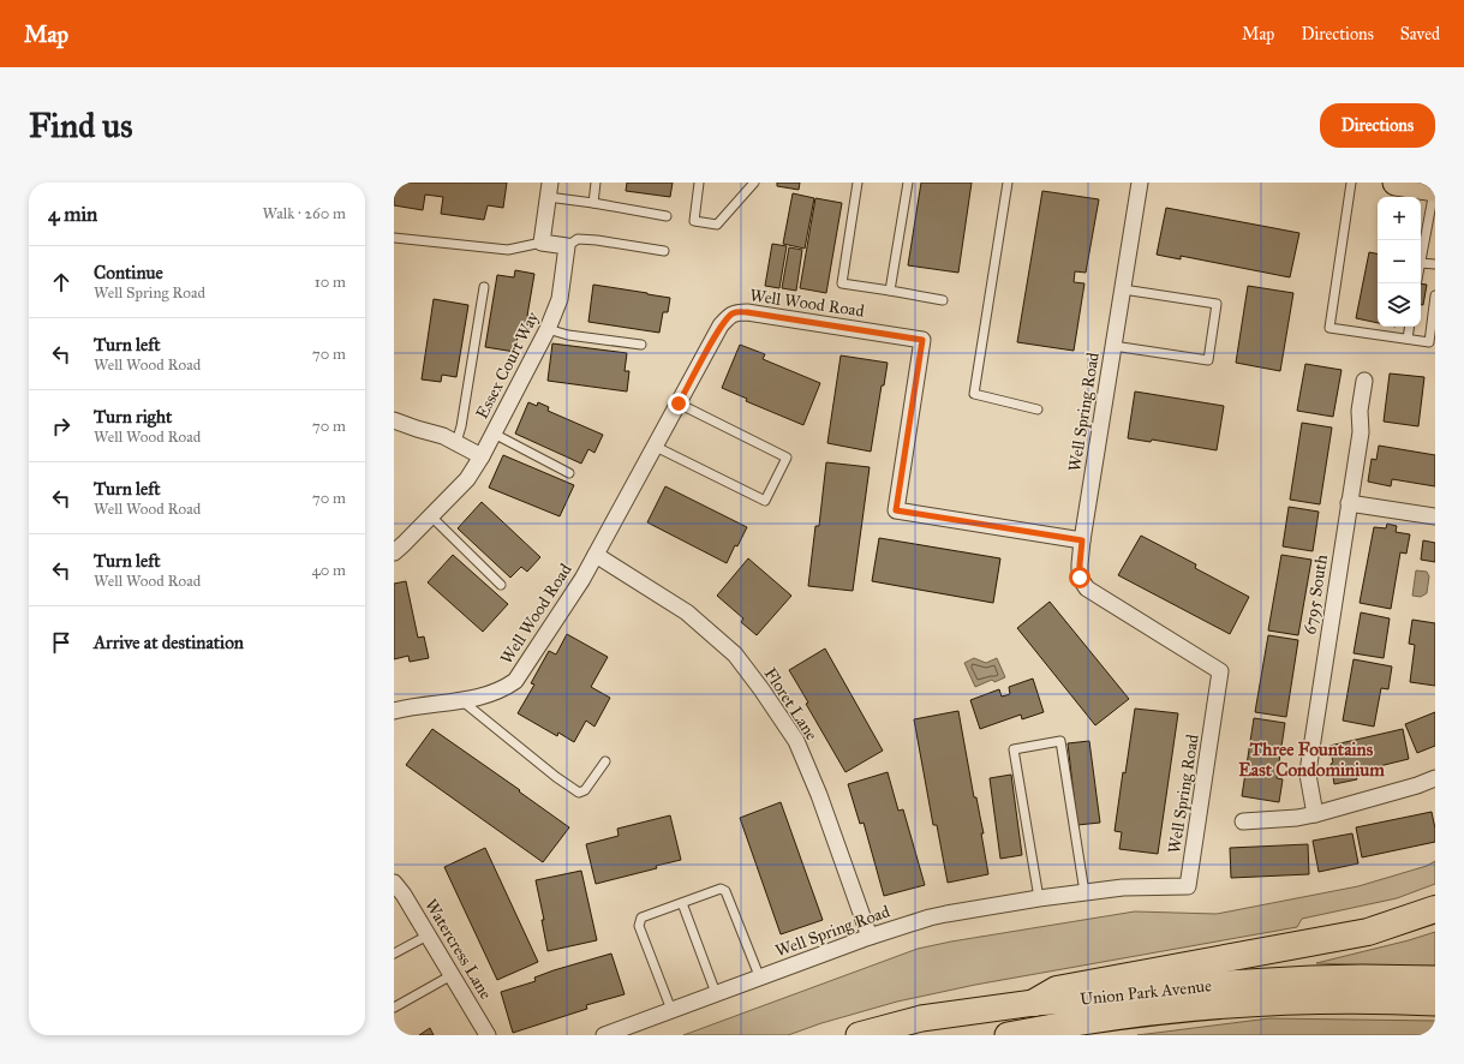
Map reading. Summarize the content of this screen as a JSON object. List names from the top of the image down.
{
  "streets": {
    "main road": ["Union Park Avenue"],
    "street": [
      "Well Wood Road",
      "Essex Court Way",
      "Well Spring Road",
      "6795 South",
      "Floret Lane",
      "Watercress Lane"
    ]
  },
  "crossings": [
    ["Well Wood Road", "Well Spring Road"],
    ["Well Wood Road", "Floret Lane"],
    ["Well Spring Road", "Floret Lane"]
  ],
  "districts": ["Three Fountains East Condominium"],
  "page": {
    "header": "Map",
    "nav": ["Map", "Directions", "Saved"],
    "buttons": "Directions",
    "title": "Find us",
    "heading": ["4 min", "Walk · 260 m"],
    "map_buttons": ["+", "−"],
    "list": [
      ["Continue", "Well Spring Road", "10 m"],
      ["Turn left", "Well Wood Road", "70 m"],
      ["Turn right", "Well Wood Road", "70 m"],
      ["Turn left", "Well Wood Road", "70 m"],
      ["Turn left", "Well Wood Road", "40 m"],
      "Arrive at destination"
    ]
  }
}
